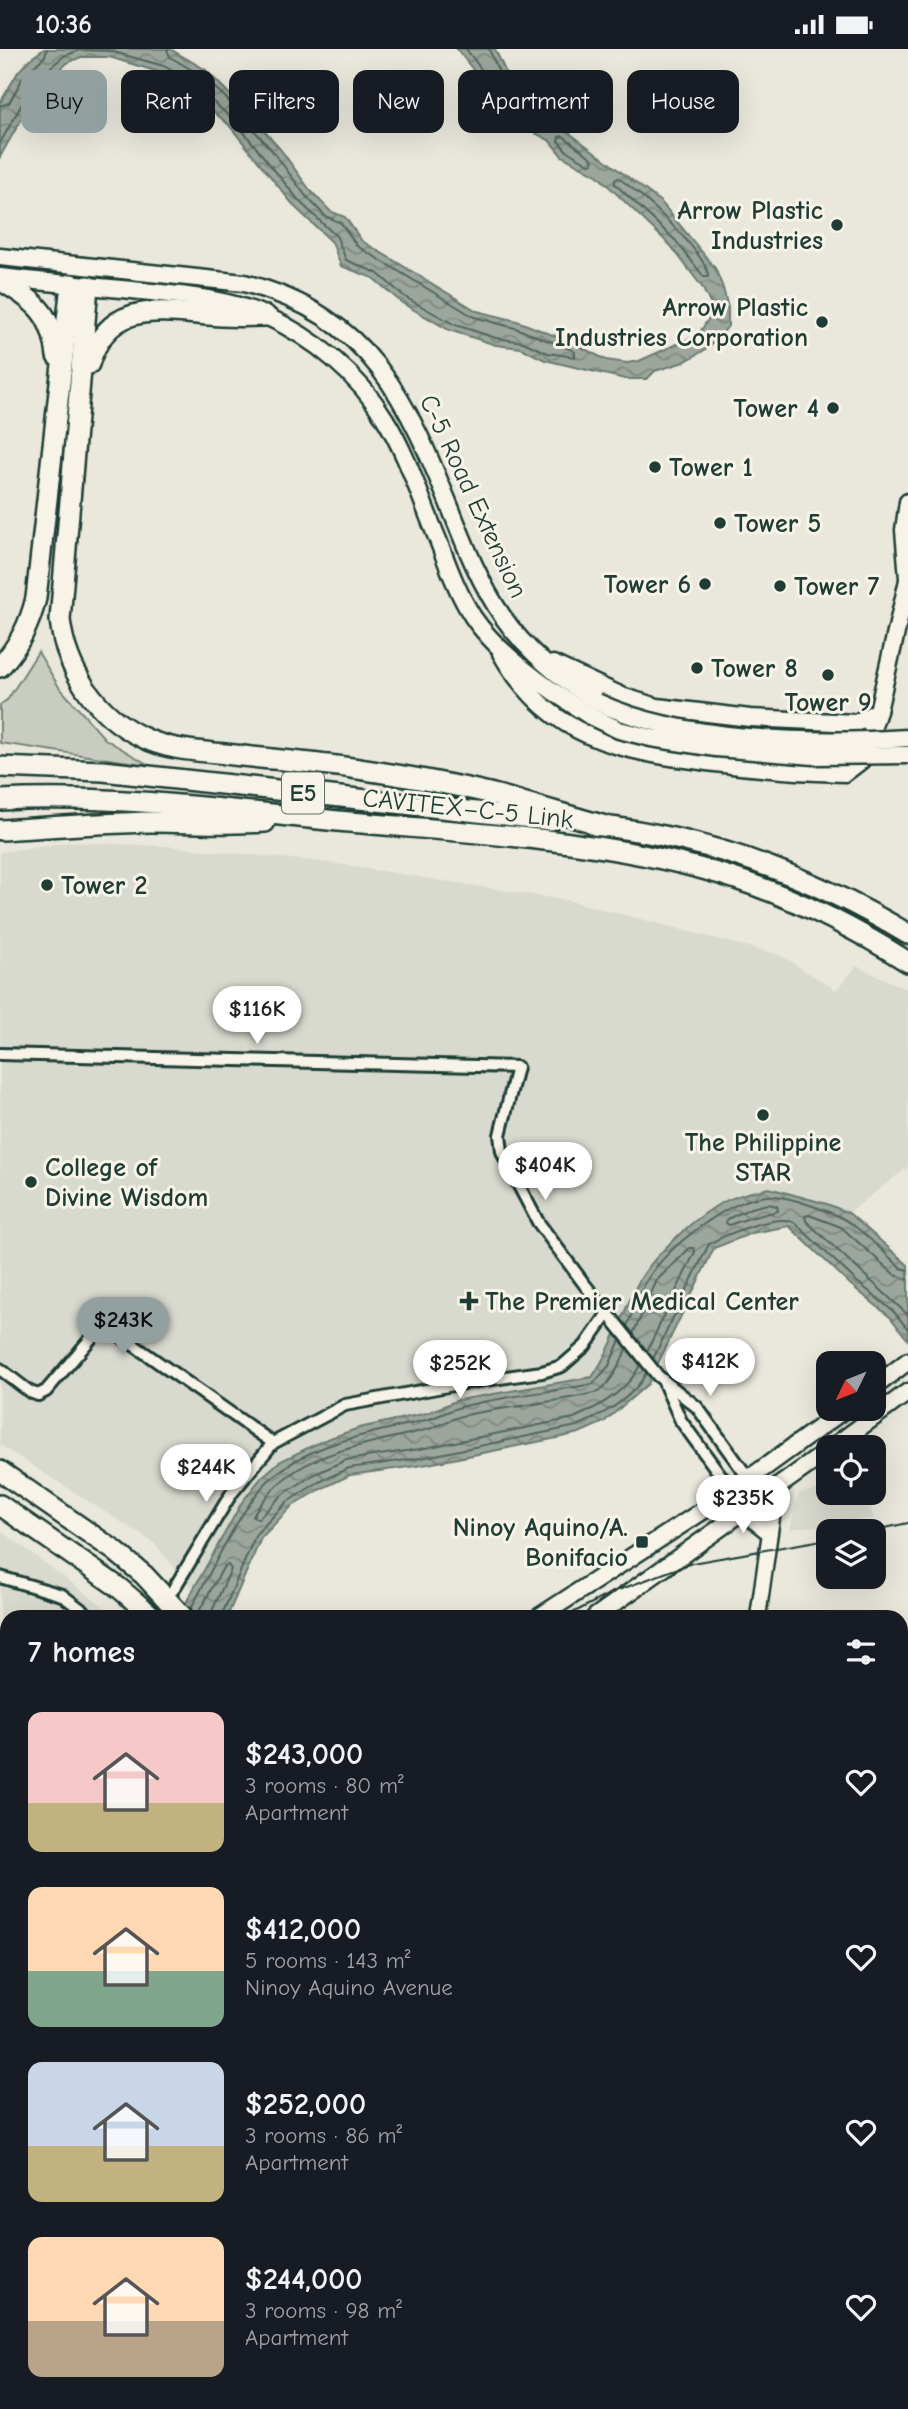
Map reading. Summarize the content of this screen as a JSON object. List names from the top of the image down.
{
  "streets": {
    "highway": ["E5", "CAVITEX–C-5 Link"],
    "main road": ["C-5 Road Extension"]
  },
  "places": {
    "other": [
      "Arrow Plastic Industries",
      "Arrow Plastic Industries Corporation",
      "Tower 4",
      "Tower 1",
      "Tower 5",
      "Tower 6",
      "Tower 7",
      "Tower 8",
      "Tower 9",
      "Tower 2",
      "The Philippine STAR",
      "College of Divine Wisdom"
    ],
    "health": ["The Premier Medical Center"],
    "transit": ["Ninoy Aquino/A. Bonifacio"]
  },
  "north": "bottom left",
  "page": {
    "status": "10:36",
    "chip": [
      "Buy",
      "Rent",
      "Filters",
      "New",
      "Apartment",
      "House"
    ],
    "price": [
      "$116K",
      "$404K",
      "$243K",
      "$412K",
      "$252K",
      "$244K",
      "$235K"
    ],
    "heading": "7 homes",
    "list": [
      {
        "name": "$243,000",
        "note": "3 rooms · 80 m² · Apartment"
      },
      {
        "name": "$412,000",
        "note": "5 rooms · 143 m² · Ninoy Aquino Avenue"
      },
      {
        "name": "$252,000",
        "note": "3 rooms · 86 m² · Apartment"
      },
      {
        "name": "$244,000",
        "note": "3 rooms · 98 m² · Apartment"
      }
    ]
  }
}
